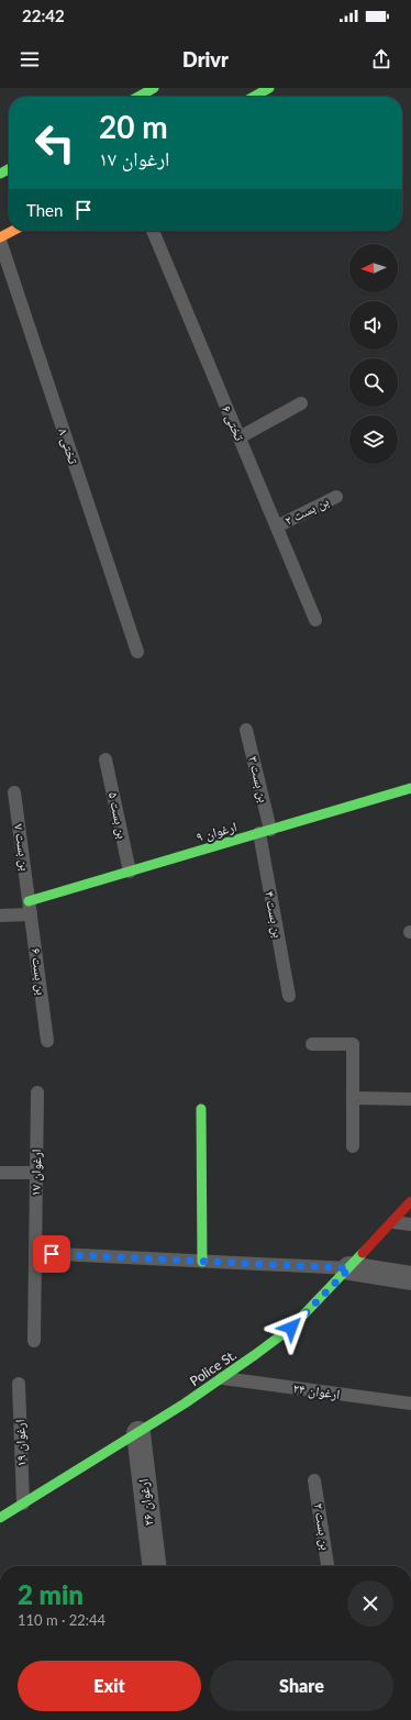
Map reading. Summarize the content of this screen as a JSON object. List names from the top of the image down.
{
  "streets": {
    "street": ["ارغوان ۹", "Police St.", "ارغوان ۲۶"],
    "lane": [
      "تختی ۶",
      "تختی ۸",
      "بن بست ۲",
      "بن بست ۳",
      "بن بست ۵",
      "بن بست ۷",
      "بن بست ۴",
      "بن بست ۶",
      "ارغوان ۱۷",
      "ارغوان ۲۴",
      "ارغوان ۱۹"
    ]
  },
  "crossings": [
    ["تختی ۶", "بن بست ۲"],
    ["بن بست ۳", "ارغوان ۹"],
    ["بن بست ۳", "بن بست ۴"],
    ["بن بست ۵", "ارغوان ۹"],
    ["ارغوان ۹", "بن بست ۷"],
    ["ارغوان ۹", "بن بست ۴"],
    ["ارغوان ۹", "بن بست ۶"],
    ["بن بست ۷", "بن بست ۶"],
    ["Police St.", "ارغوان ۲۴"],
    ["Police St.", "ارغوان ۱۹"],
    ["Police St.", "ارغوان ۲۶"]
  ],
  "north": "left",
  "page": {
    "status": "22:42",
    "header": "Drivr",
    "turn": ["20 m", "ارغوان ۱۷"],
    "then": "Then",
    "heading": ["2 min", "110 m · 22:44"],
    "buttons": ["Exit", "Share"]
  }
}
